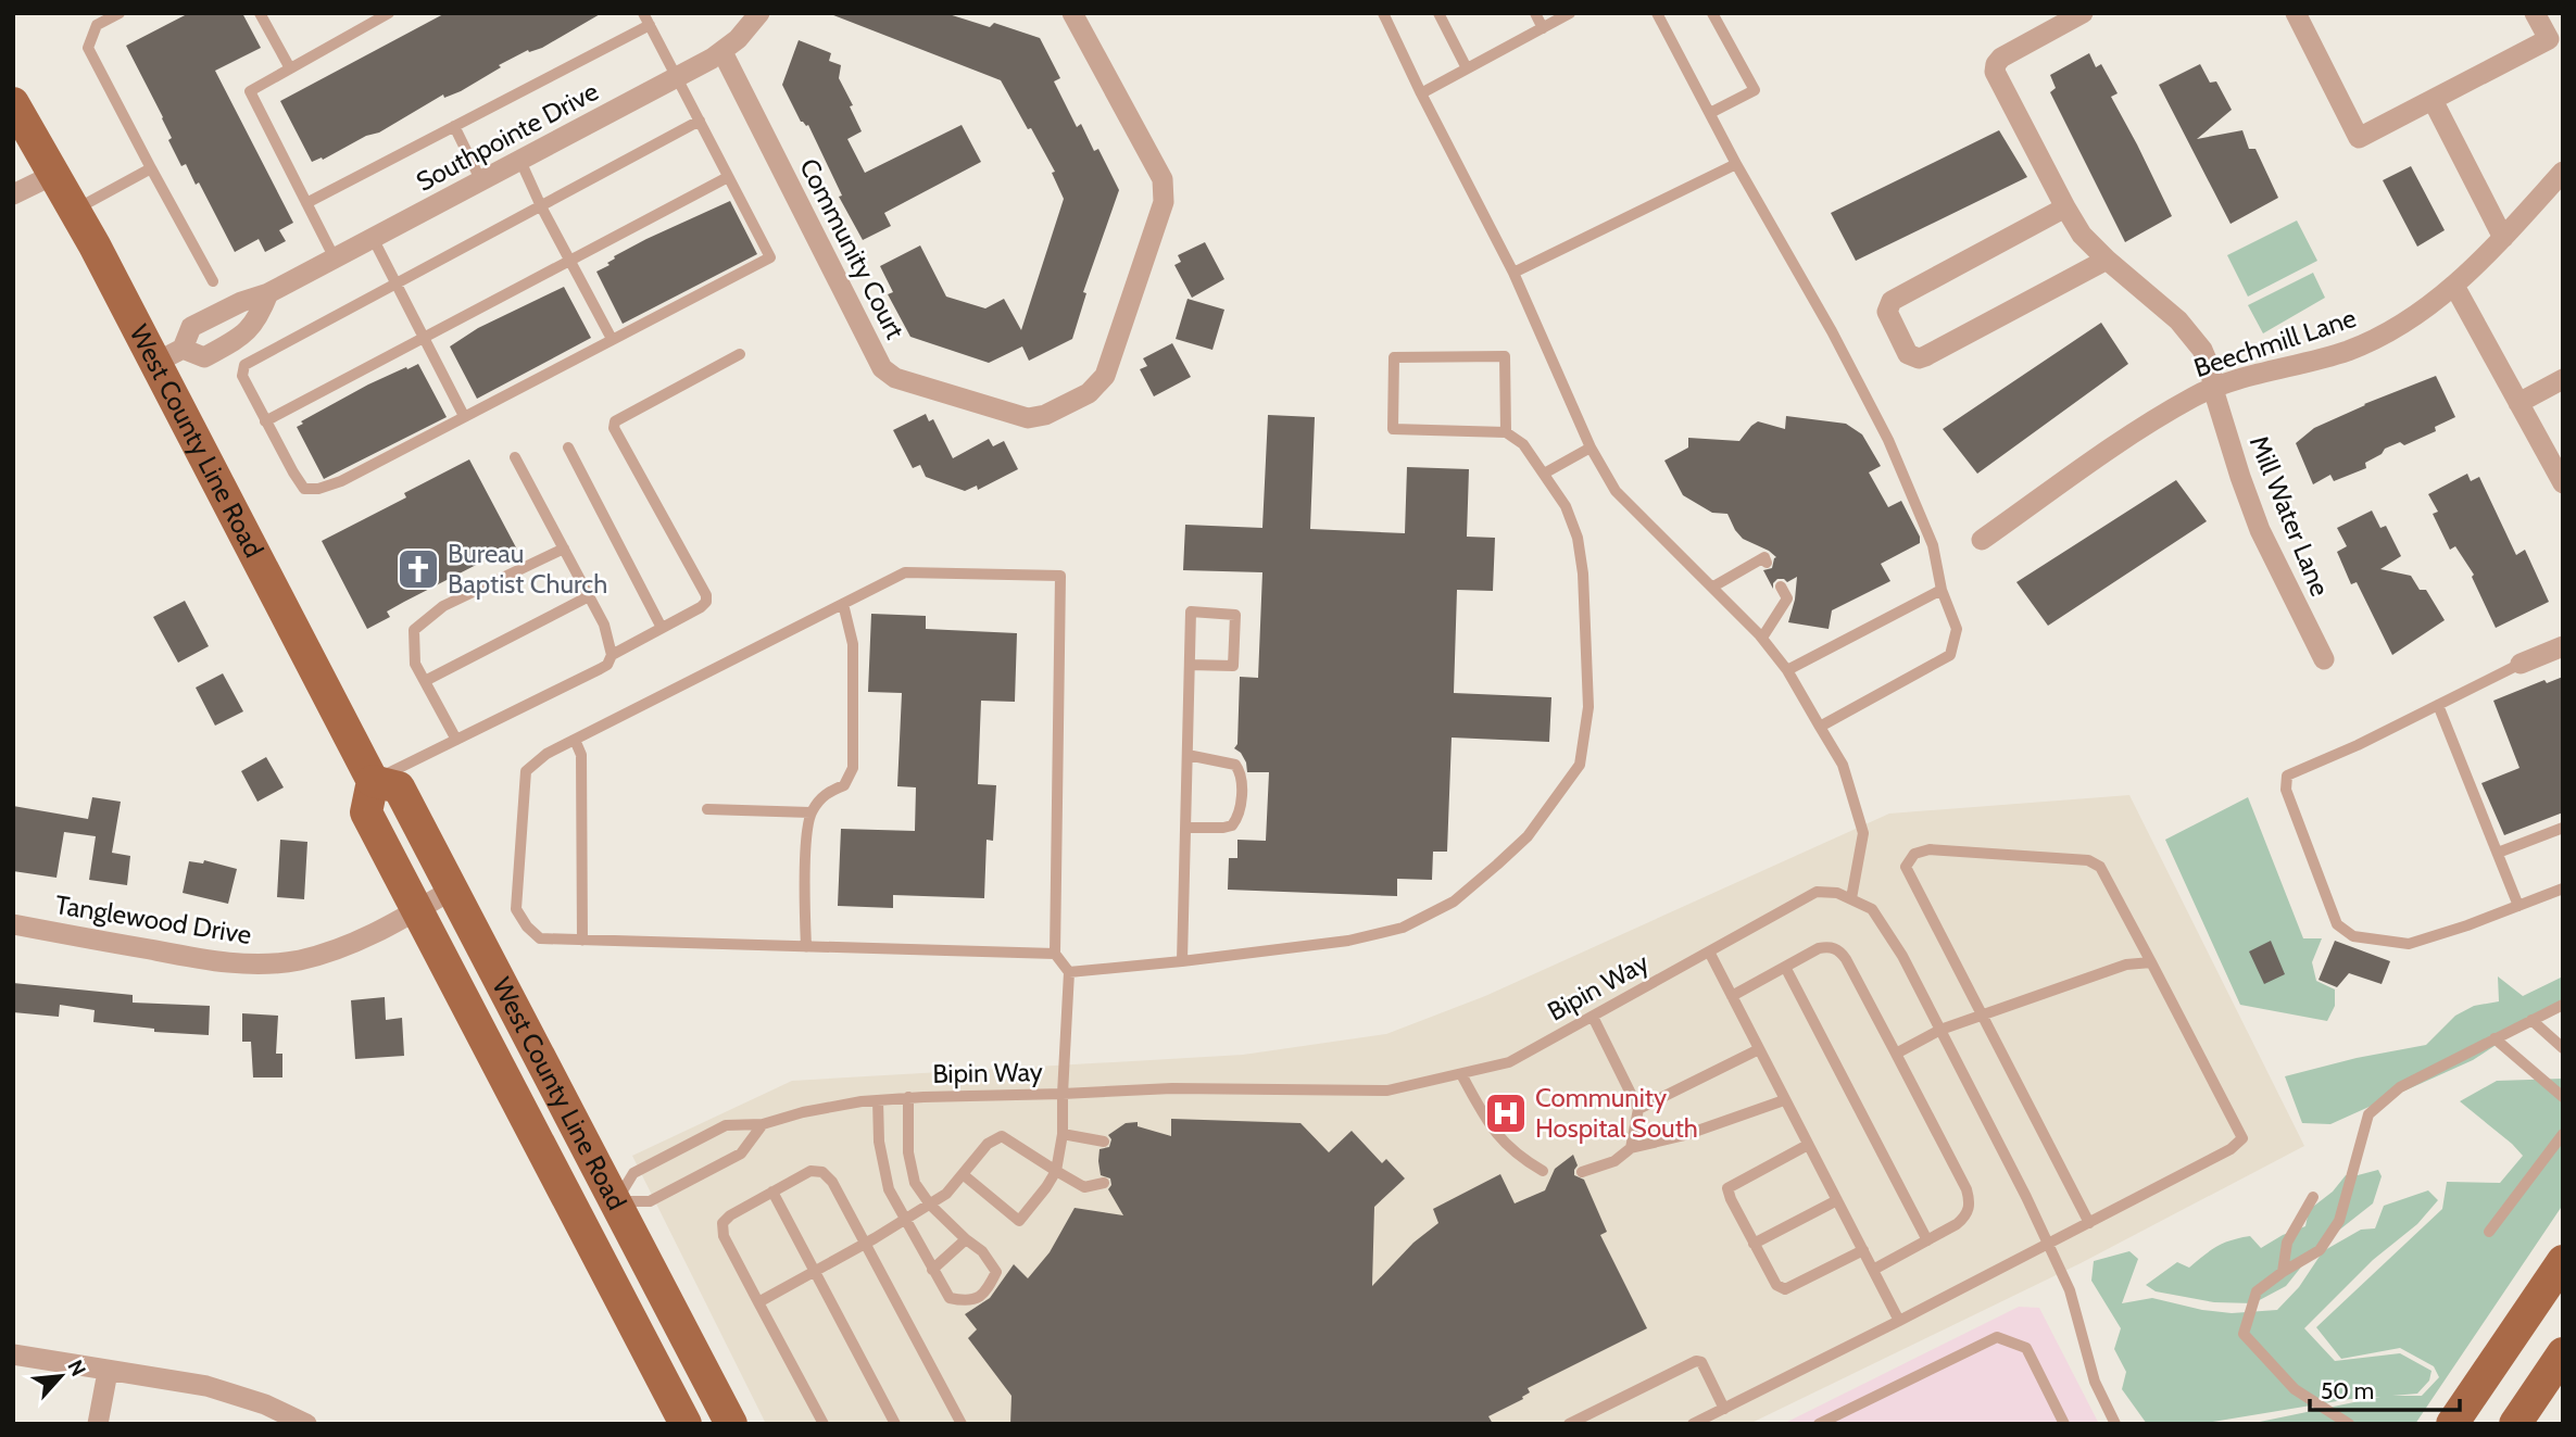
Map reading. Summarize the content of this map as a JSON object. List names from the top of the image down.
{
  "streets": {
    "main road": ["West County Line Road"],
    "street": [
      "Southpointe Drive",
      "Community Court",
      "Beechmill Lane",
      "Mill Water Lane",
      "Tanglewood Drive"
    ],
    "lane": ["Bipin Way"]
  },
  "crossings": [
    ["Southpointe Drive", "Community Court"],
    ["Southpointe Drive", "West County Line Road"],
    ["Beechmill Lane", "Mill Water Lane"],
    ["West County Line Road", "Tanglewood Drive"],
    ["West County Line Road", "Bipin Way"]
  ],
  "places": {
    "church": ["Bureau Baptist Church"],
    "hospital": ["Community Hospital South"]
  },
  "scale_bar": "50 m",
  "north": "top right"
}
